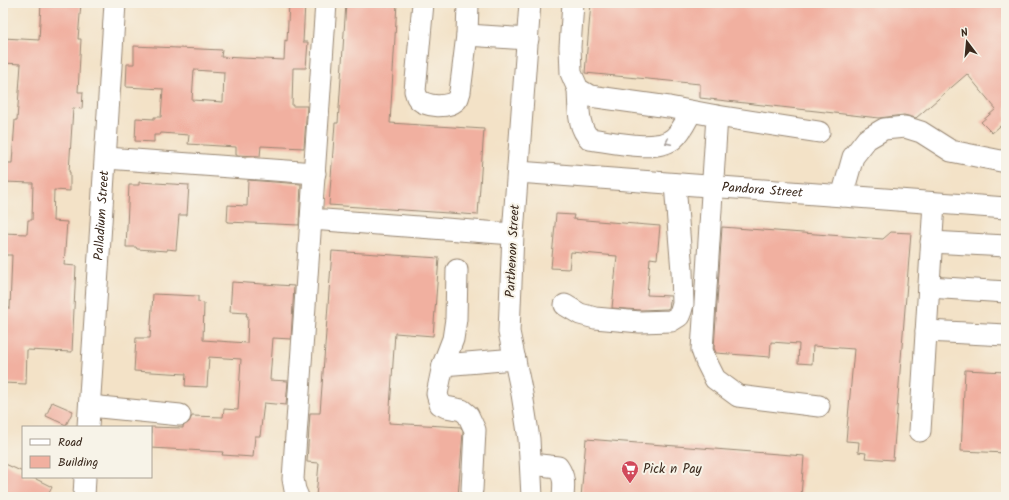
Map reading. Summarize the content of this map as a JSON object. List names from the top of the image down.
{
  "streets": {
    "street": ["Pandora Street", "Palladium Street", "Parthenon Street"]
  },
  "crossings": [
    ["Pandora Street", "Parthenon Street"]
  ],
  "places": {
    "supermarket": ["Pick n Pay"]
  },
  "legend": ["Road", "Building"],
  "north": "top"
}
